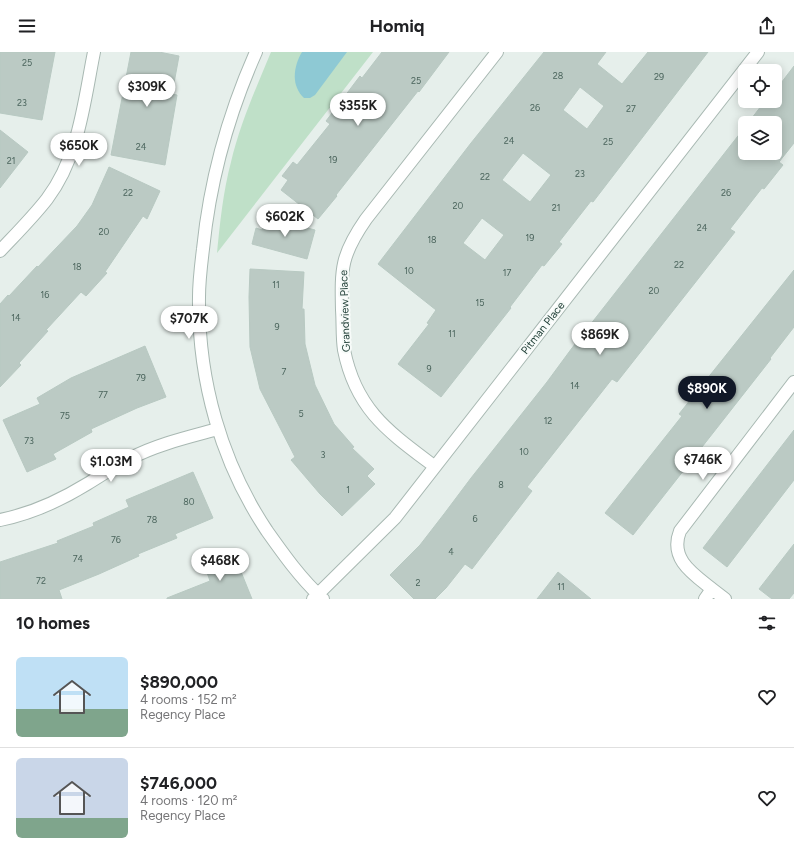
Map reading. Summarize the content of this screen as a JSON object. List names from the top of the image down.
{
  "streets": {
    "street": ["Grandview Place", "Pitman Place"]
  },
  "crossings": [
    ["Grandview Place", "Pitman Place"]
  ],
  "house_numbers": [
    "25",
    "28",
    "29",
    "25",
    "23",
    "26",
    "27",
    "24",
    "25",
    "24",
    "19",
    "21",
    "23",
    "22",
    "22",
    "26",
    "20",
    "21",
    "24",
    "20",
    "19",
    "18",
    "22",
    "18",
    "10",
    "17",
    "11",
    "20",
    "16",
    "15",
    "14",
    "9",
    "11",
    "9",
    "7",
    "79",
    "14",
    "77",
    "5",
    "75",
    "12",
    "73",
    "10",
    "3",
    "8",
    "1",
    "80",
    "6",
    "78",
    "76",
    "4",
    "74",
    "72",
    "2",
    "11"
  ],
  "page": {
    "header": "Homiq",
    "price": [
      "$309K",
      "$355K",
      "$650K",
      "$602K",
      "$707K",
      "$869K",
      "$890K",
      "$746K",
      "$1.03M",
      "$468K"
    ],
    "heading": "10 homes",
    "list": [
      {
        "name": "$890,000",
        "note": "4 rooms · 152 m² · Regency Place"
      },
      {
        "name": "$746,000",
        "note": "4 rooms · 120 m² · Regency Place"
      }
    ]
  }
}
